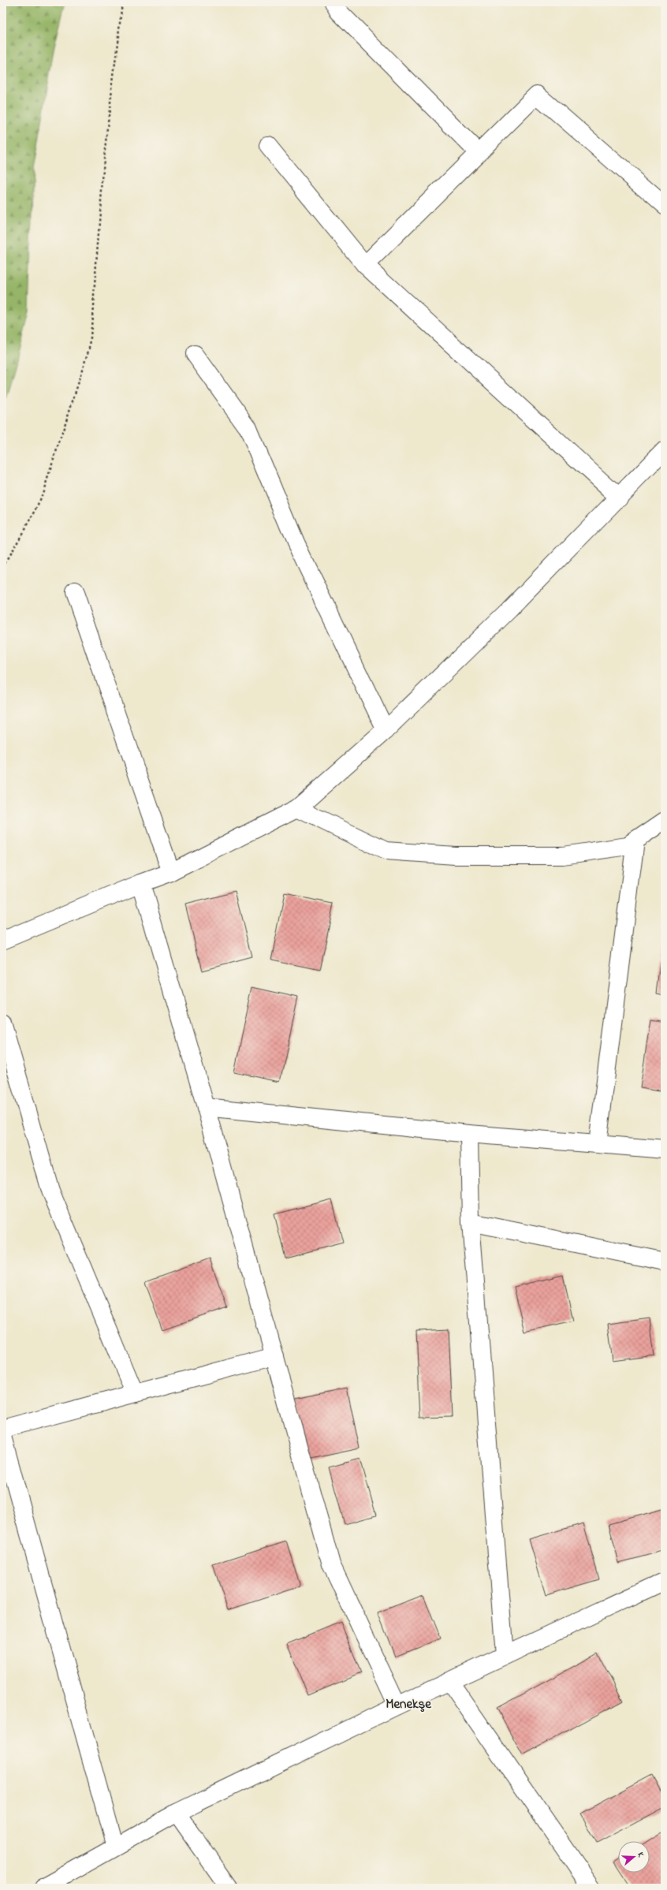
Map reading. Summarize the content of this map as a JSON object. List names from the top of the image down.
{
  "districts": ["Menekşe"],
  "north": "right"
}
